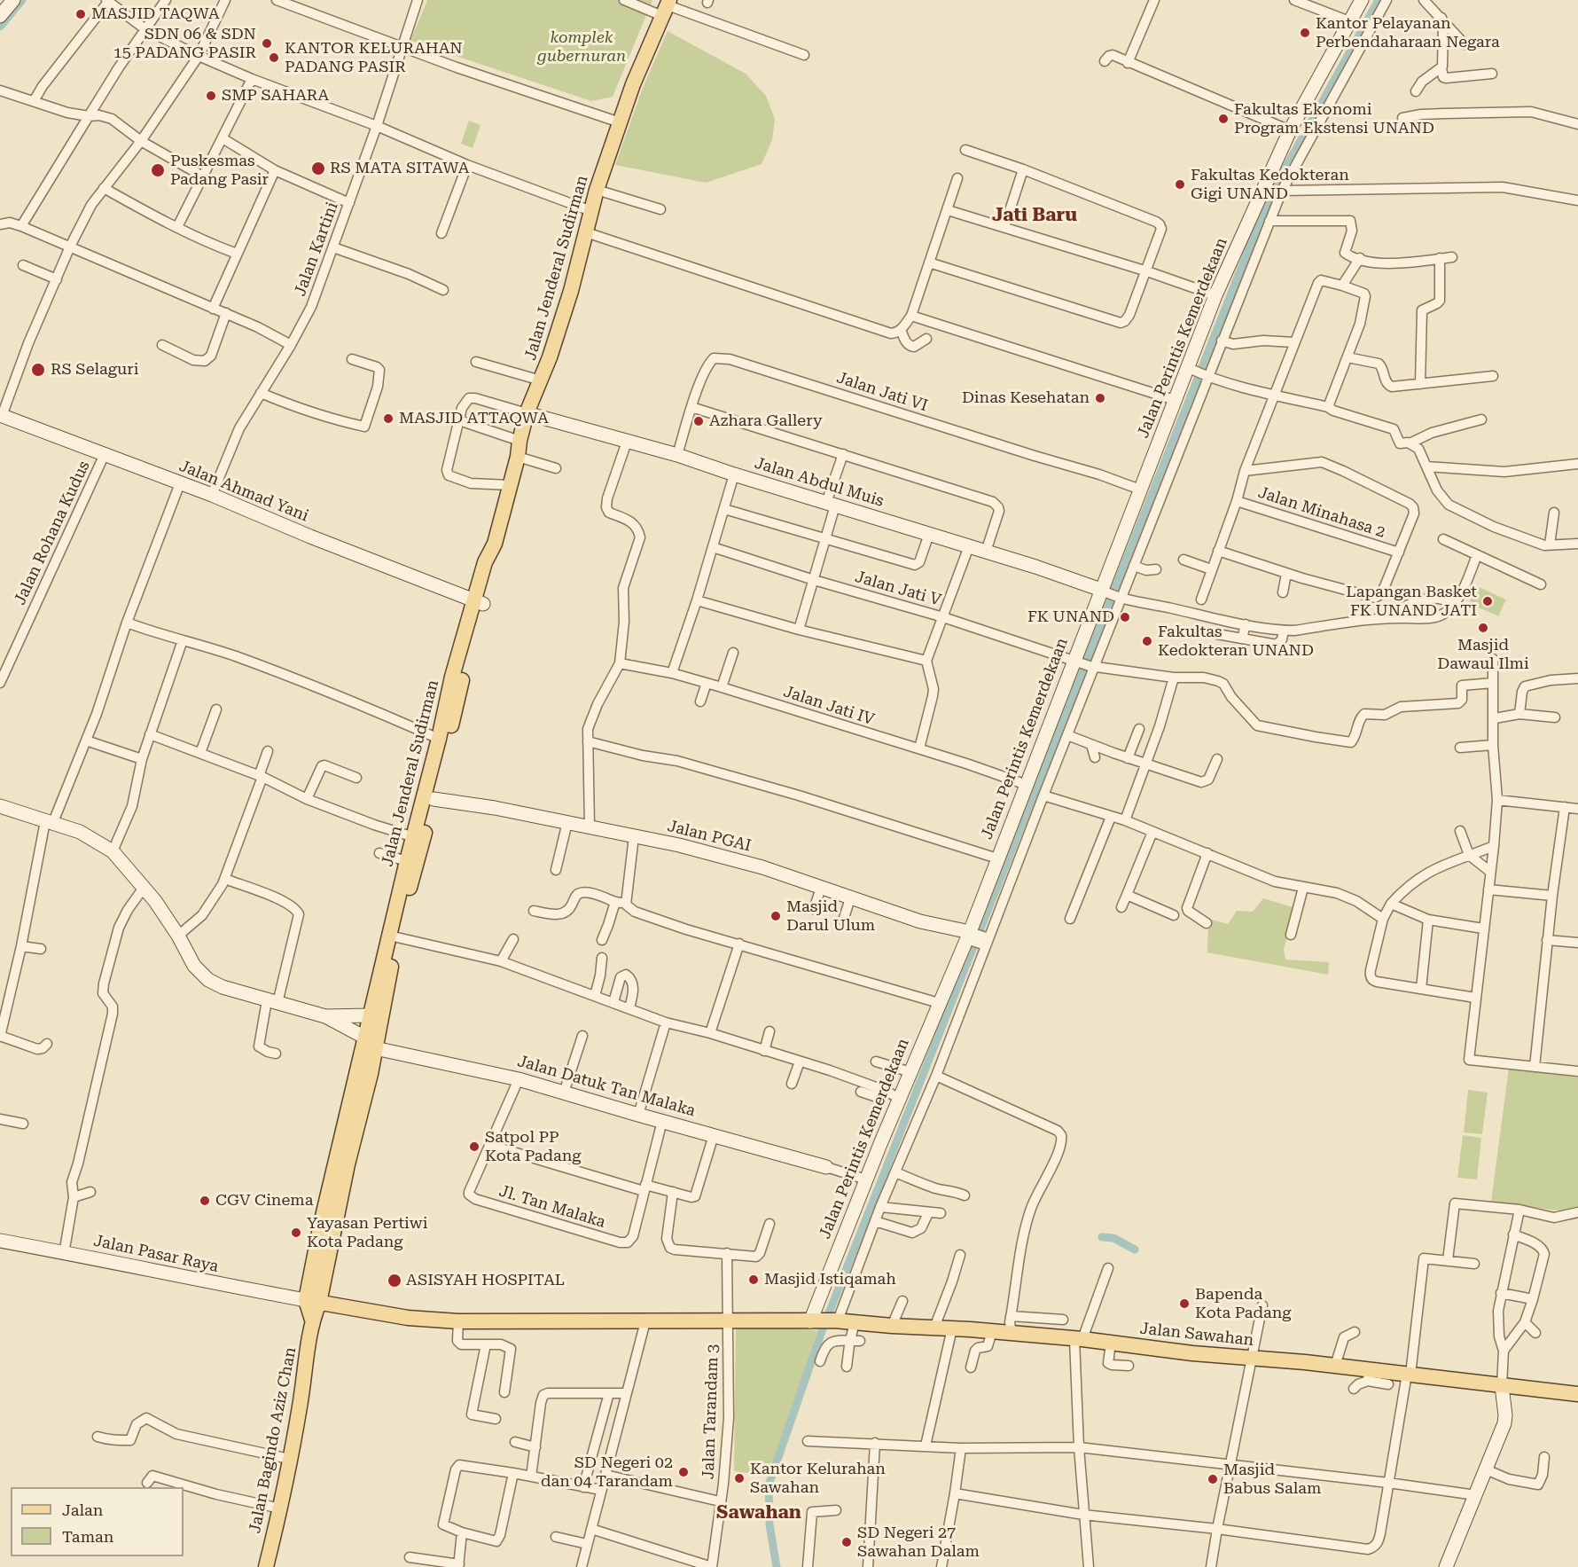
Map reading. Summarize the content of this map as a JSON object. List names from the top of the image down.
{
  "streets": {
    "main road": [
      "Jalan Jenderal Sudirman",
      "Jalan Perintis Kemerdekaan",
      "Jalan Abdul Muis",
      "Jalan Ahmad Yani",
      "Jalan PGAI",
      "Jalan Datuk Tan Malaka",
      "Jalan Pasar Raya",
      "Jalan Sawahan",
      "Jalan Bagindo Aziz Chan"
    ],
    "street": [
      "Jalan Kartini",
      "Jalan Jati VI",
      "Jalan Minahasa 2",
      "Jalan Rohana Kudus",
      "Jalan Jati V",
      "Jalan Jati IV",
      "Jl. Tan Malaka",
      "Jalan Tarandam 3"
    ]
  },
  "crossings": [
    ["Jalan Kartini", "Jalan Ahmad Yani"],
    ["Jalan Jenderal Sudirman", "Jalan Abdul Muis"],
    ["Jalan Jenderal Sudirman", "Jalan Ahmad Yani"],
    ["Jalan Jenderal Sudirman", "Jalan Datuk Tan Malaka"],
    ["Jalan Jenderal Sudirman", "Jalan Bagindo Aziz Chan"],
    ["Jalan Perintis Kemerdekaan", "Jalan Jati VI"],
    ["Jalan Perintis Kemerdekaan", "Jalan Abdul Muis"],
    ["Jalan Perintis Kemerdekaan", "Jalan Jati V"],
    ["Jalan Perintis Kemerdekaan", "Jalan Jati IV"],
    ["Jalan Perintis Kemerdekaan", "Jalan PGAI"],
    ["Jalan Perintis Kemerdekaan", "Jalan Sawahan"],
    ["Jalan Jati VI", "Jalan Abdul Muis"],
    ["Jalan Ahmad Yani", "Jalan Rohana Kudus"],
    ["Jalan Datuk Tan Malaka", "Jl. Tan Malaka"],
    ["Jalan Datuk Tan Malaka", "Jalan Bagindo Aziz Chan"],
    ["Jalan Pasar Raya", "Jalan Sawahan"],
    ["Jalan Pasar Raya", "Jalan Bagindo Aziz Chan"],
    ["Jalan Sawahan", "Jalan Tarandam 3"],
    ["Jalan Sawahan", "Jalan Bagindo Aziz Chan"]
  ],
  "districts": ["Jati Baru", "Sawahan"],
  "parks": ["komplek gubernuran"],
  "places": [
    "MASJID TAQWA",
    "Kantor Pelayanan Perbendaharaan Negara",
    "SDN 06 & SDN 15 PADANG PASIR",
    "KANTOR KELURAHAN PADANG PASIR",
    "SMP SAHARA",
    "Fakultas Ekonomi Program Ekstensi UNAND",
    "RS MATA SITAWA",
    "Puskesmas Padang Pasir",
    "Fakultas Kedokteran Gigi UNAND",
    "RS Selaguri",
    "Dinas Kesehatan",
    "MASJID ATTAQWA",
    "Azhara Gallery",
    "Lapangan Basket FK UNAND JATI",
    "FK UNAND",
    "Masjid Dawaul Ilmi",
    "Fakultas Kedokteran UNAND",
    "Masjid Darul Ulum",
    "Satpol PP Kota Padang",
    "CGV Cinema",
    "Yayasan Pertiwi Kota Padang",
    "Masjid Istiqamah",
    "ASISYAH HOSPITAL",
    "Bapenda Kota Padang",
    "SD Negeri 02 dan 04 Tarandam",
    "Kantor Kelurahan Sawahan",
    "Masjid Babus Salam",
    "SD Negeri 27 Sawahan Dalam"
  ],
  "legend": ["Jalan", "Taman"]
}
